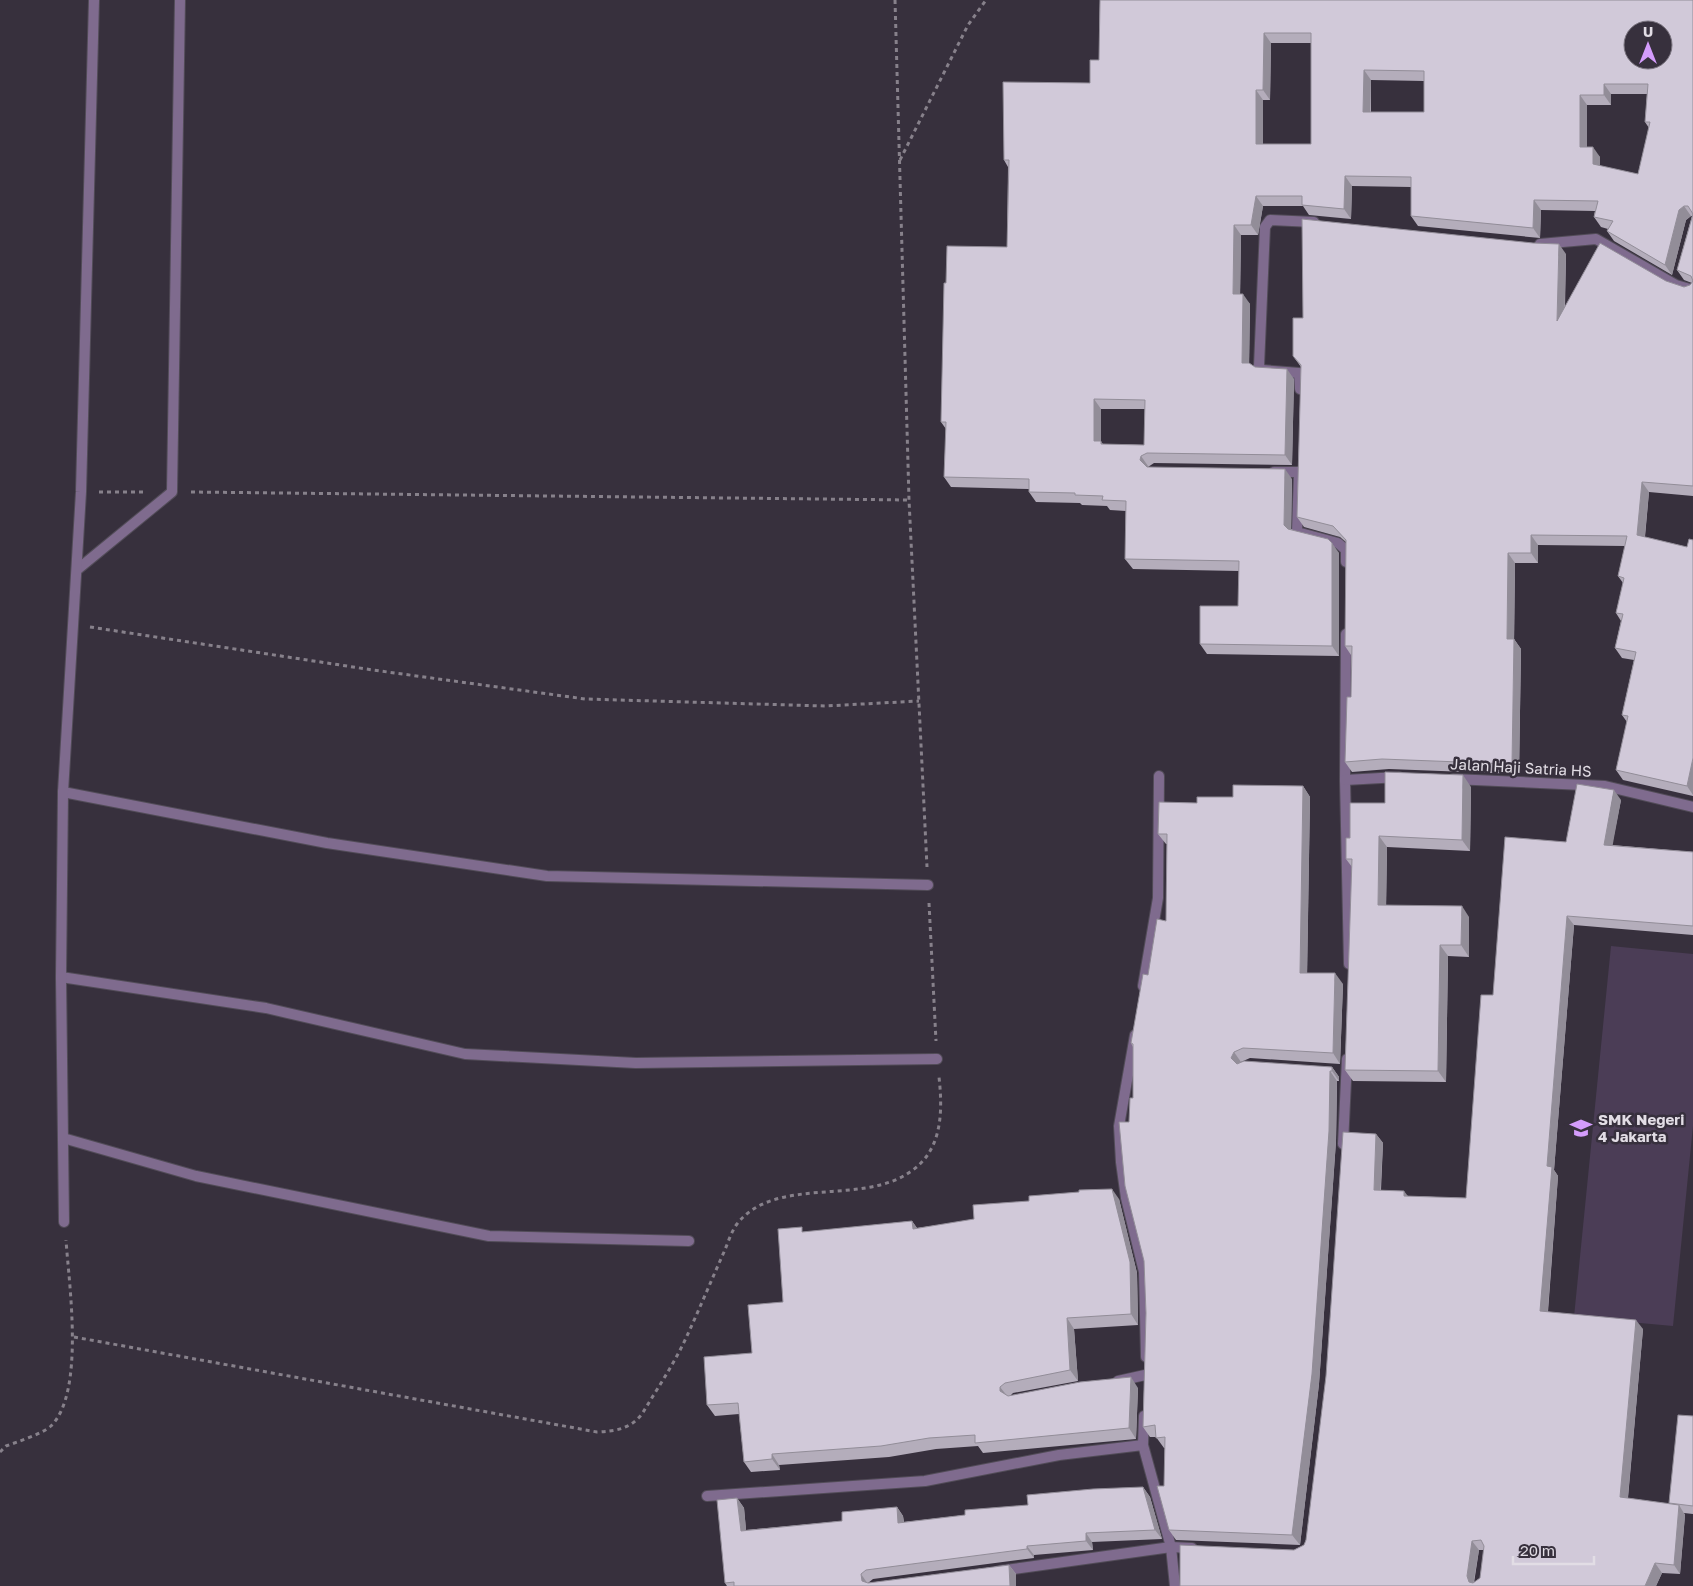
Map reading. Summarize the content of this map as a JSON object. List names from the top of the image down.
{
  "streets": {
    "street": ["Jalan Haji Satria HS"]
  },
  "places": {
    "school or university": ["SMK Negeri 4 Jakarta"]
  },
  "scale_bar": "20 m",
  "north": "top"
}
